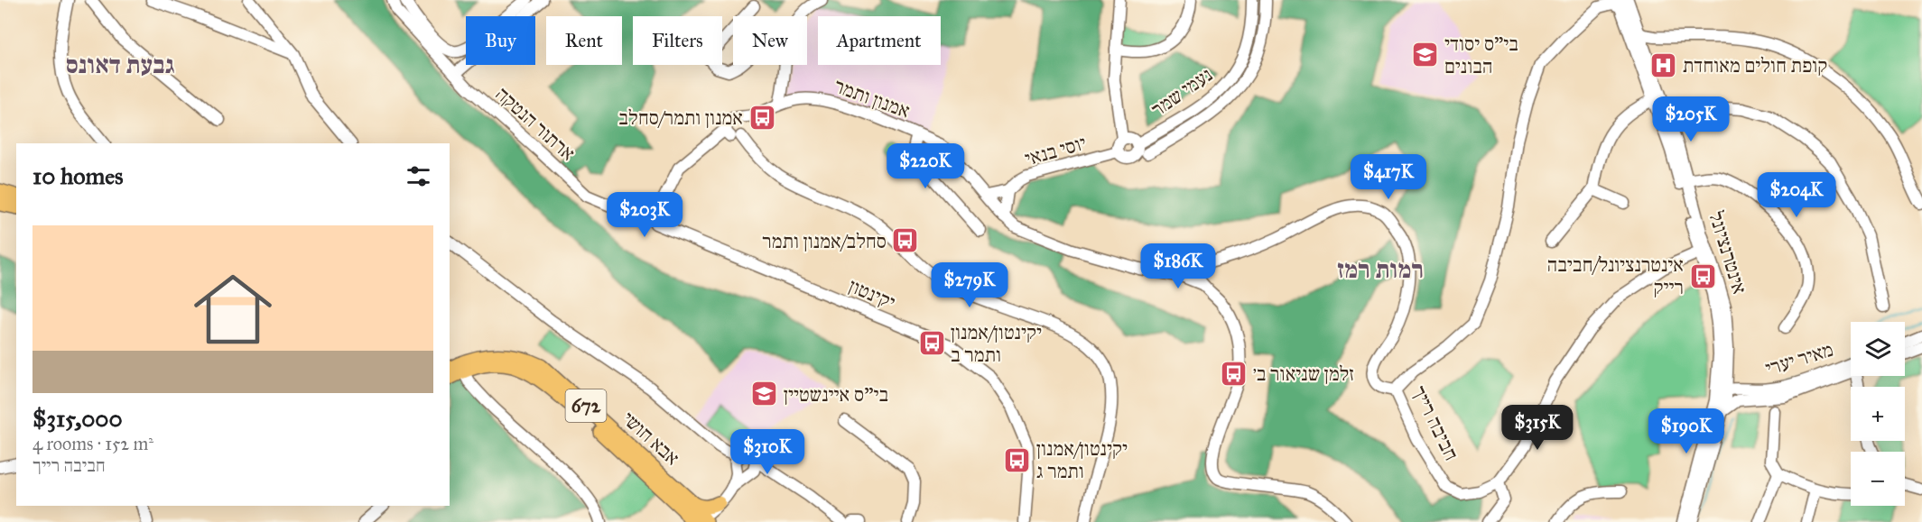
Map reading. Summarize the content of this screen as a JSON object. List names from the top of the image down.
{
  "streets": {
    "main road": ["672", "אבא חושי"],
    "street": [
      "נעמי שמר",
      "אמנון ותמר",
      "ארתור הנטקה",
      "יוסי בנאי",
      "אינטרנציונל",
      "יקינטון",
      "מאיר יערי",
      "חביבה רייך"
    ]
  },
  "crossings": [
    ["נעמי שמר", "יוסי בנאי"],
    ["אמנון ותמר", "יוסי בנאי"],
    ["ארתור הנטקה", "יקינטון"],
    ["אינטרנציונל", "מאיר יערי"],
    ["אינטרנציונל", "חביבה רייך"]
  ],
  "districts": ["גבעת דאונס", "רמות רמז"],
  "places": {
    "school or university": ["בי\"ס יסודי הבונים", "בי\"ס איינשטיין"],
    "hospital": ["קופת חולים מאוחדת"],
    "bus stop": [
      "אמנון ותמר/סחלב",
      "סחלב/אמנון ותמר",
      "אינטרנציונל/חביבה רייק",
      "יקינטון/אמנון ותמר ב",
      "זלמן שניאור ב׳",
      "יקינטון/אמנון ותמר ג"
    ]
  },
  "page": {
    "chip": [
      "Buy",
      "Rent",
      "Filters",
      "New",
      "Apartment"
    ],
    "price": [
      "$205K",
      "$220K",
      "$417K",
      "$204K",
      "$203K",
      "$186K",
      "$279K",
      "$315K",
      "$190K",
      "$310K"
    ],
    "heading": "10 homes",
    "list": [
      {
        "name": "$315,000",
        "note": "4 rooms · 152 m² · חביבה רייך"
      }
    ],
    "map_buttons": ["+", "−"]
  }
}
